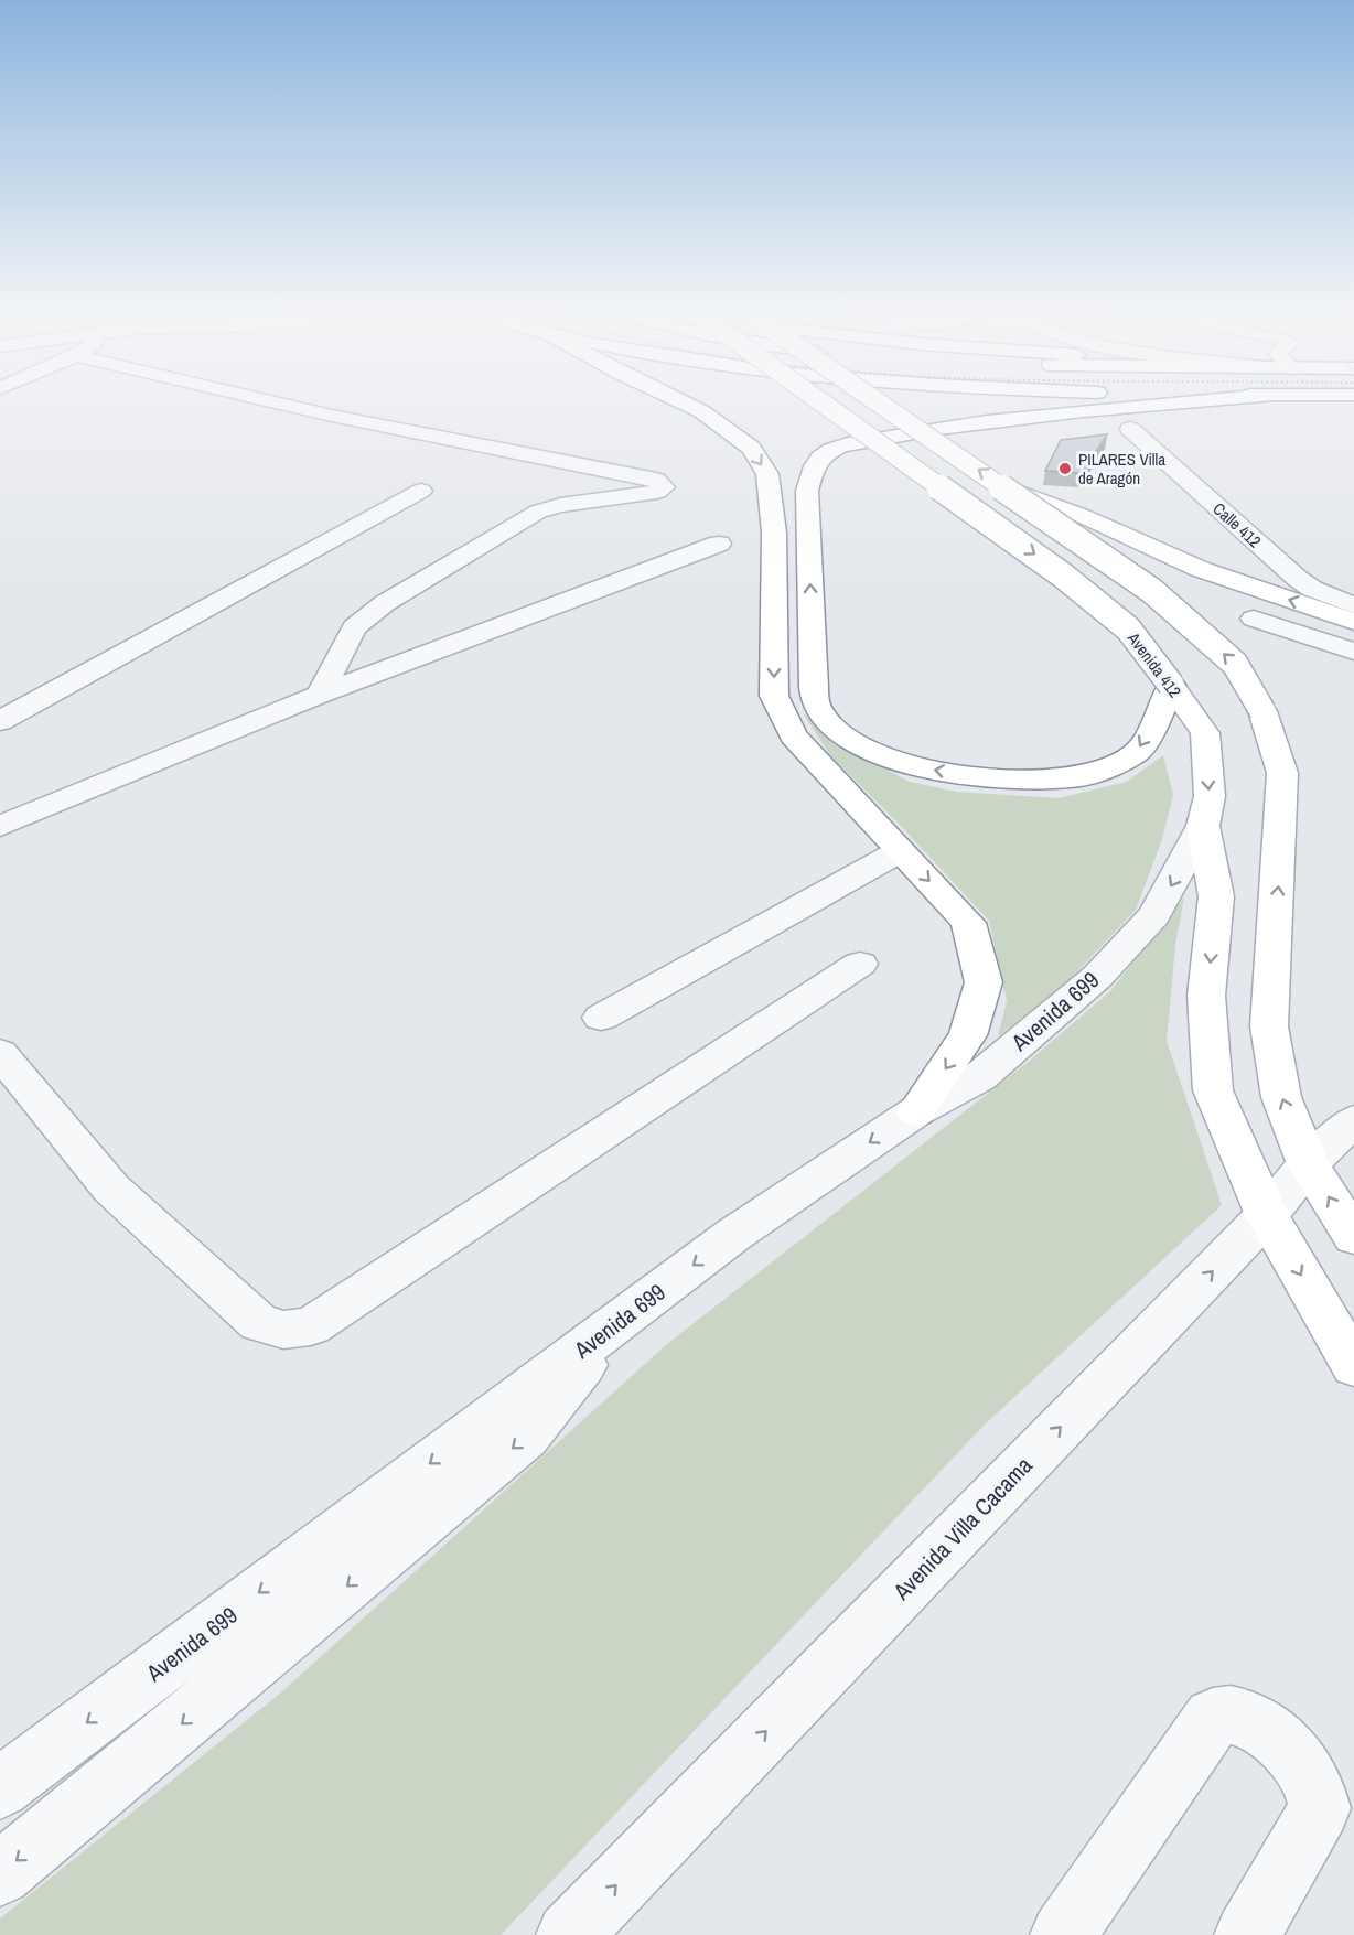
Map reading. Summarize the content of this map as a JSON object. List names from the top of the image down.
{
  "streets": {
    "main road": ["Avenida 412"],
    "street": ["Calle 412", "Avenida 699", "Avenida Villa Cacama"]
  },
  "crossings": [
    ["Avenida 412", "Avenida 699"],
    ["Avenida 412", "Avenida Villa Cacama"]
  ],
  "one_way": ["Avenida Villa Cacama"],
  "places": ["PILARES Villa de Aragón"]
}
